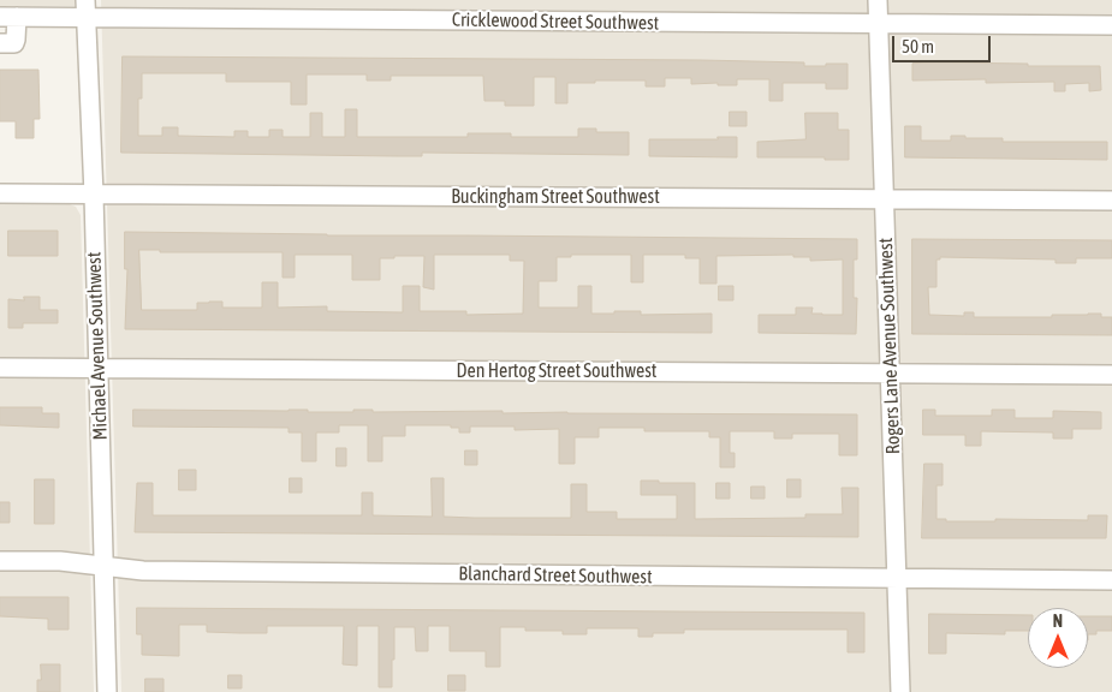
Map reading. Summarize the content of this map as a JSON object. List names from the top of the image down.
{
  "streets": {
    "street": [
      "Cricklewood Street Southwest",
      "Buckingham Street Southwest",
      "Michael Avenue Southwest",
      "Rogers Lane Avenue Southwest",
      "Den Hertog Street Southwest",
      "Blanchard Street Southwest"
    ]
  },
  "crossings": [
    ["Cricklewood Street Southwest", "Michael Avenue Southwest"],
    ["Cricklewood Street Southwest", "Rogers Lane Avenue Southwest"],
    ["Buckingham Street Southwest", "Michael Avenue Southwest"],
    ["Buckingham Street Southwest", "Rogers Lane Avenue Southwest"],
    ["Michael Avenue Southwest", "Den Hertog Street Southwest"],
    ["Michael Avenue Southwest", "Blanchard Street Southwest"],
    ["Rogers Lane Avenue Southwest", "Den Hertog Street Southwest"],
    ["Rogers Lane Avenue Southwest", "Blanchard Street Southwest"]
  ],
  "scale_bar": "50 m",
  "north": "top"
}
